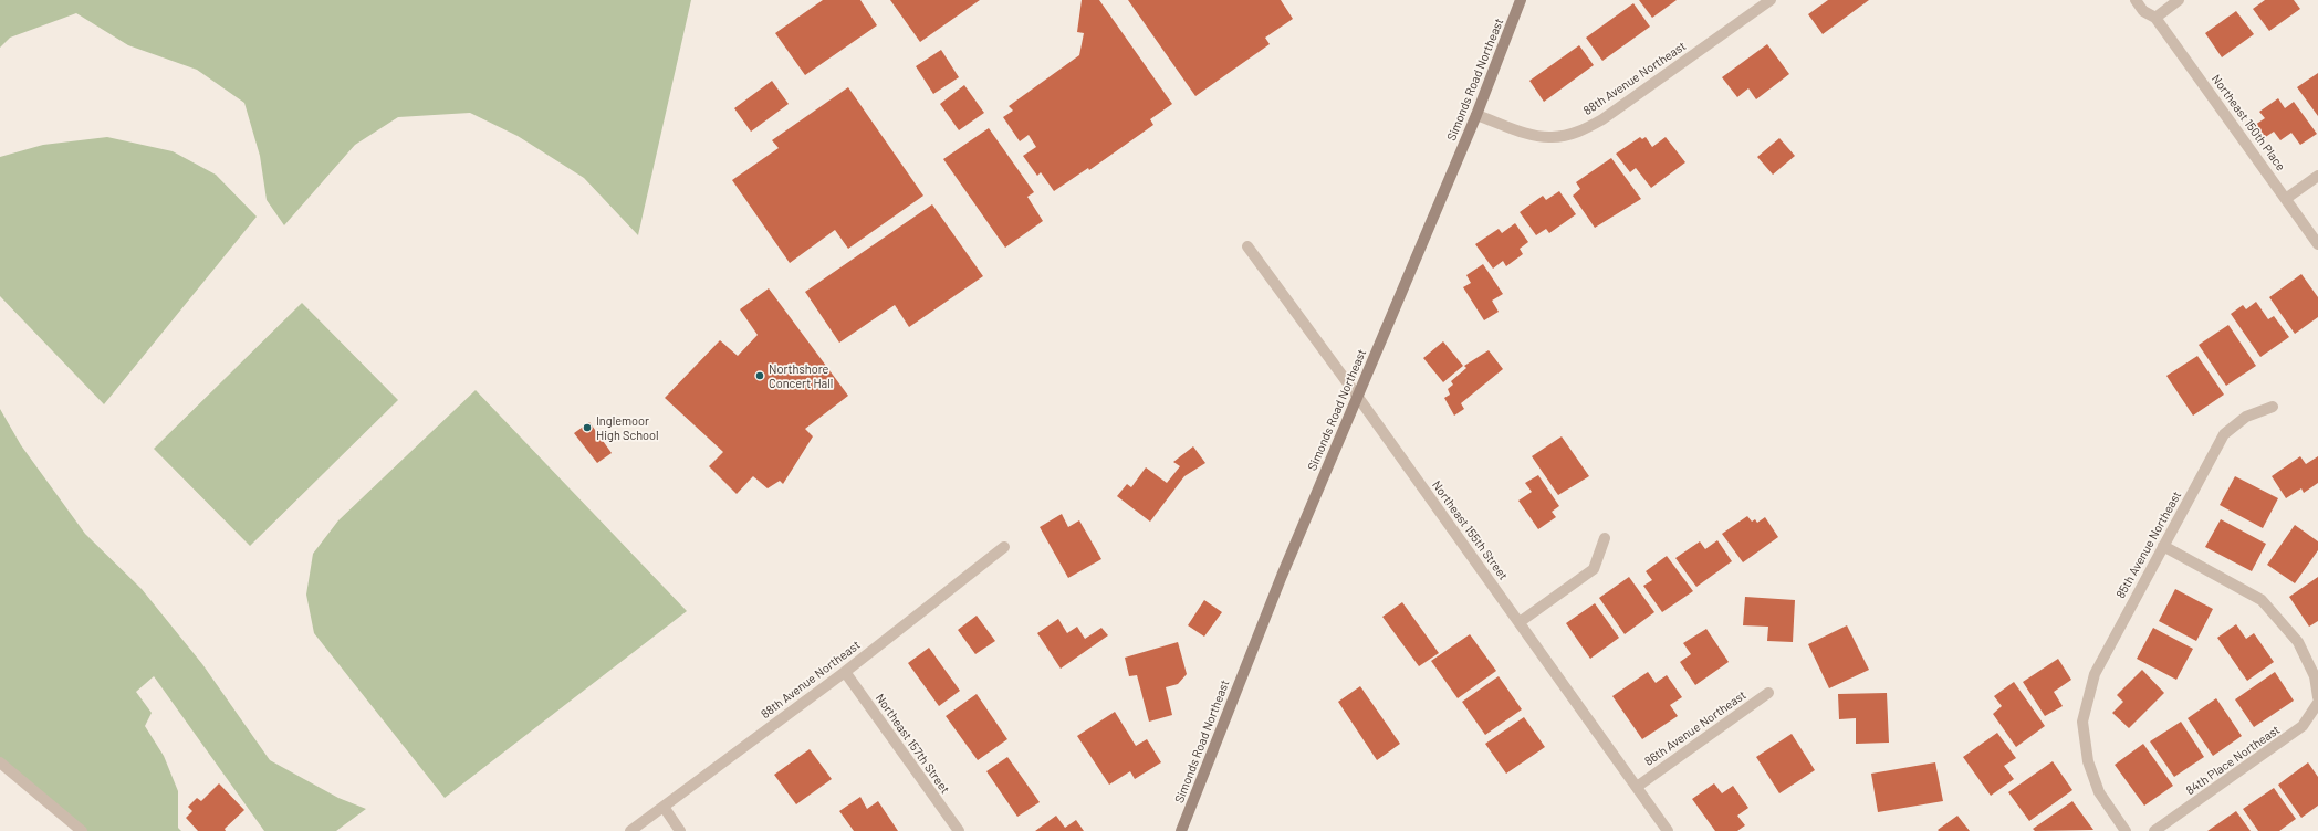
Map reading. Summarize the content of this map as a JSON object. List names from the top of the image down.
{
  "streets": {
    "main road": ["Simonds Road Northeast"],
    "street": [
      "88th Avenue Northeast",
      "Northeast 150th Place",
      "Northeast 155th Street",
      "85th Avenue Northeast",
      "86th Avenue Northeast",
      "Northeast 157th Street",
      "84th Place Northeast"
    ]
  },
  "crossings": [
    ["88th Avenue Northeast", "Simonds Road Northeast"],
    ["88th Avenue Northeast", "Northeast 157th Street"],
    ["Simonds Road Northeast", "Northeast 155th Street"],
    ["Northeast 155th Street", "86th Avenue Northeast"]
  ],
  "places": ["Northshore Concert Hall", "Inglemoor High School"]
}
